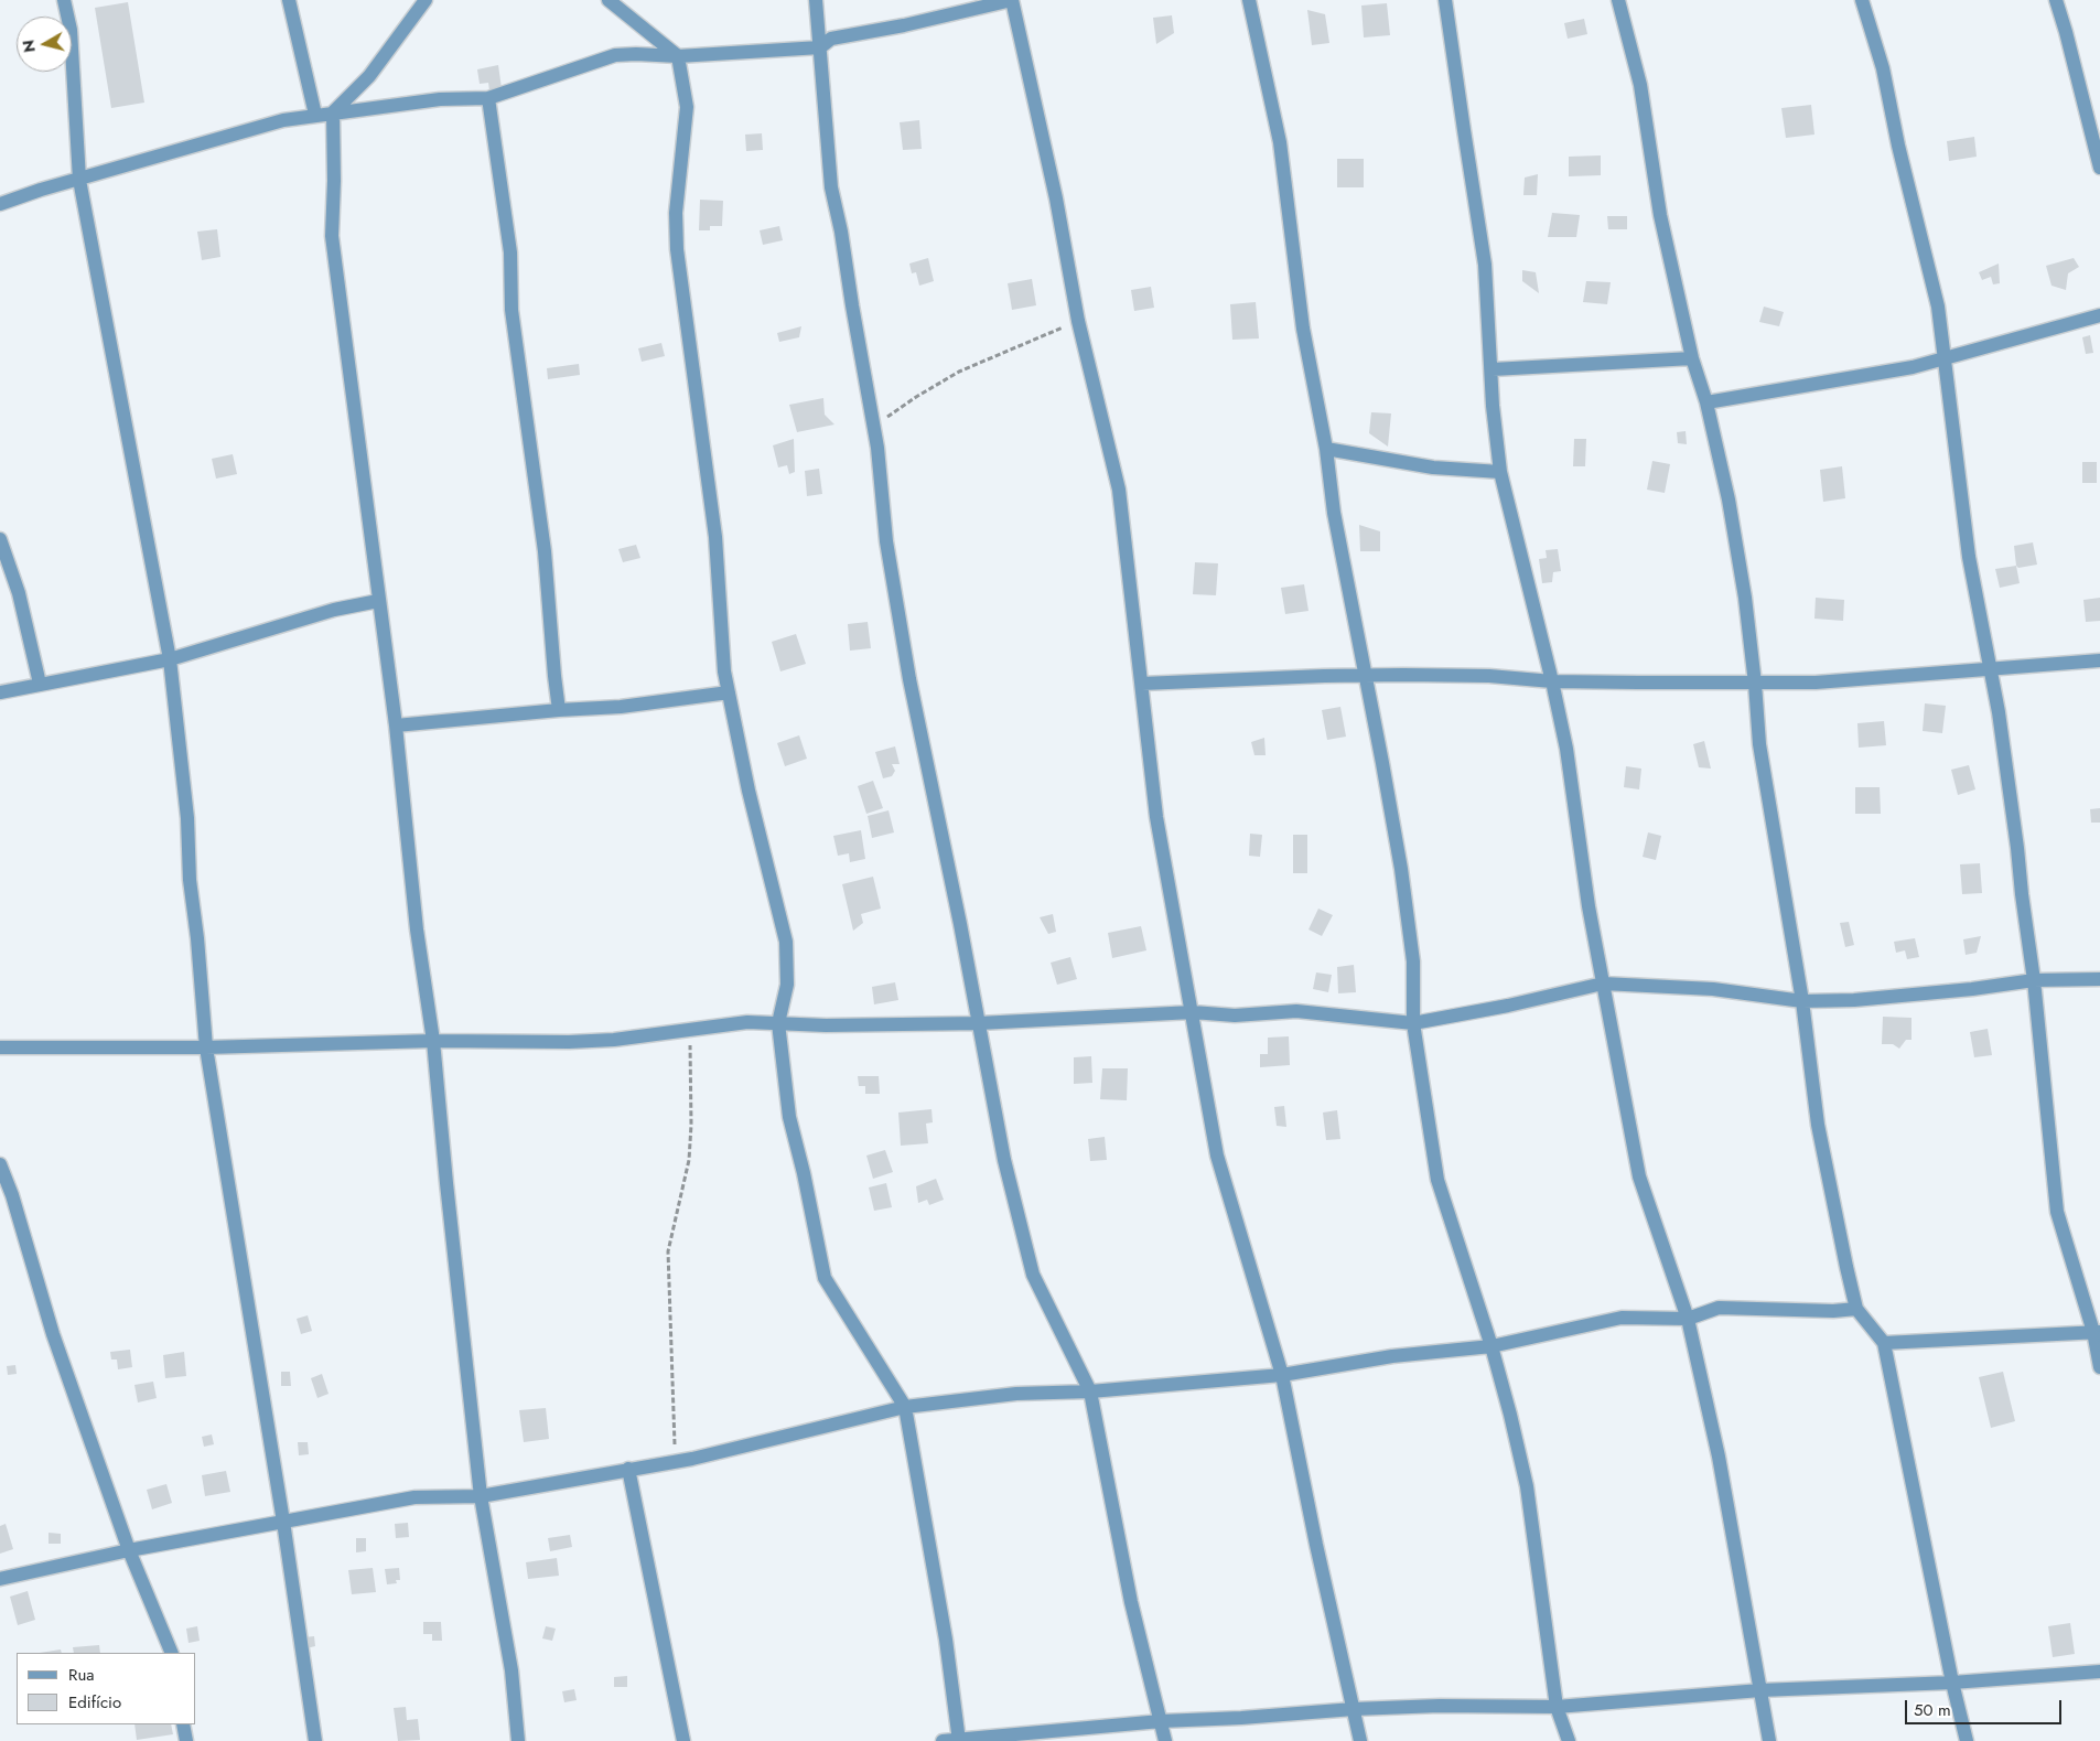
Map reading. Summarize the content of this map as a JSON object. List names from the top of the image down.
{
  "legend": ["Rua", "Edifício"],
  "scale_bar": "50 m",
  "north": "left"
}
